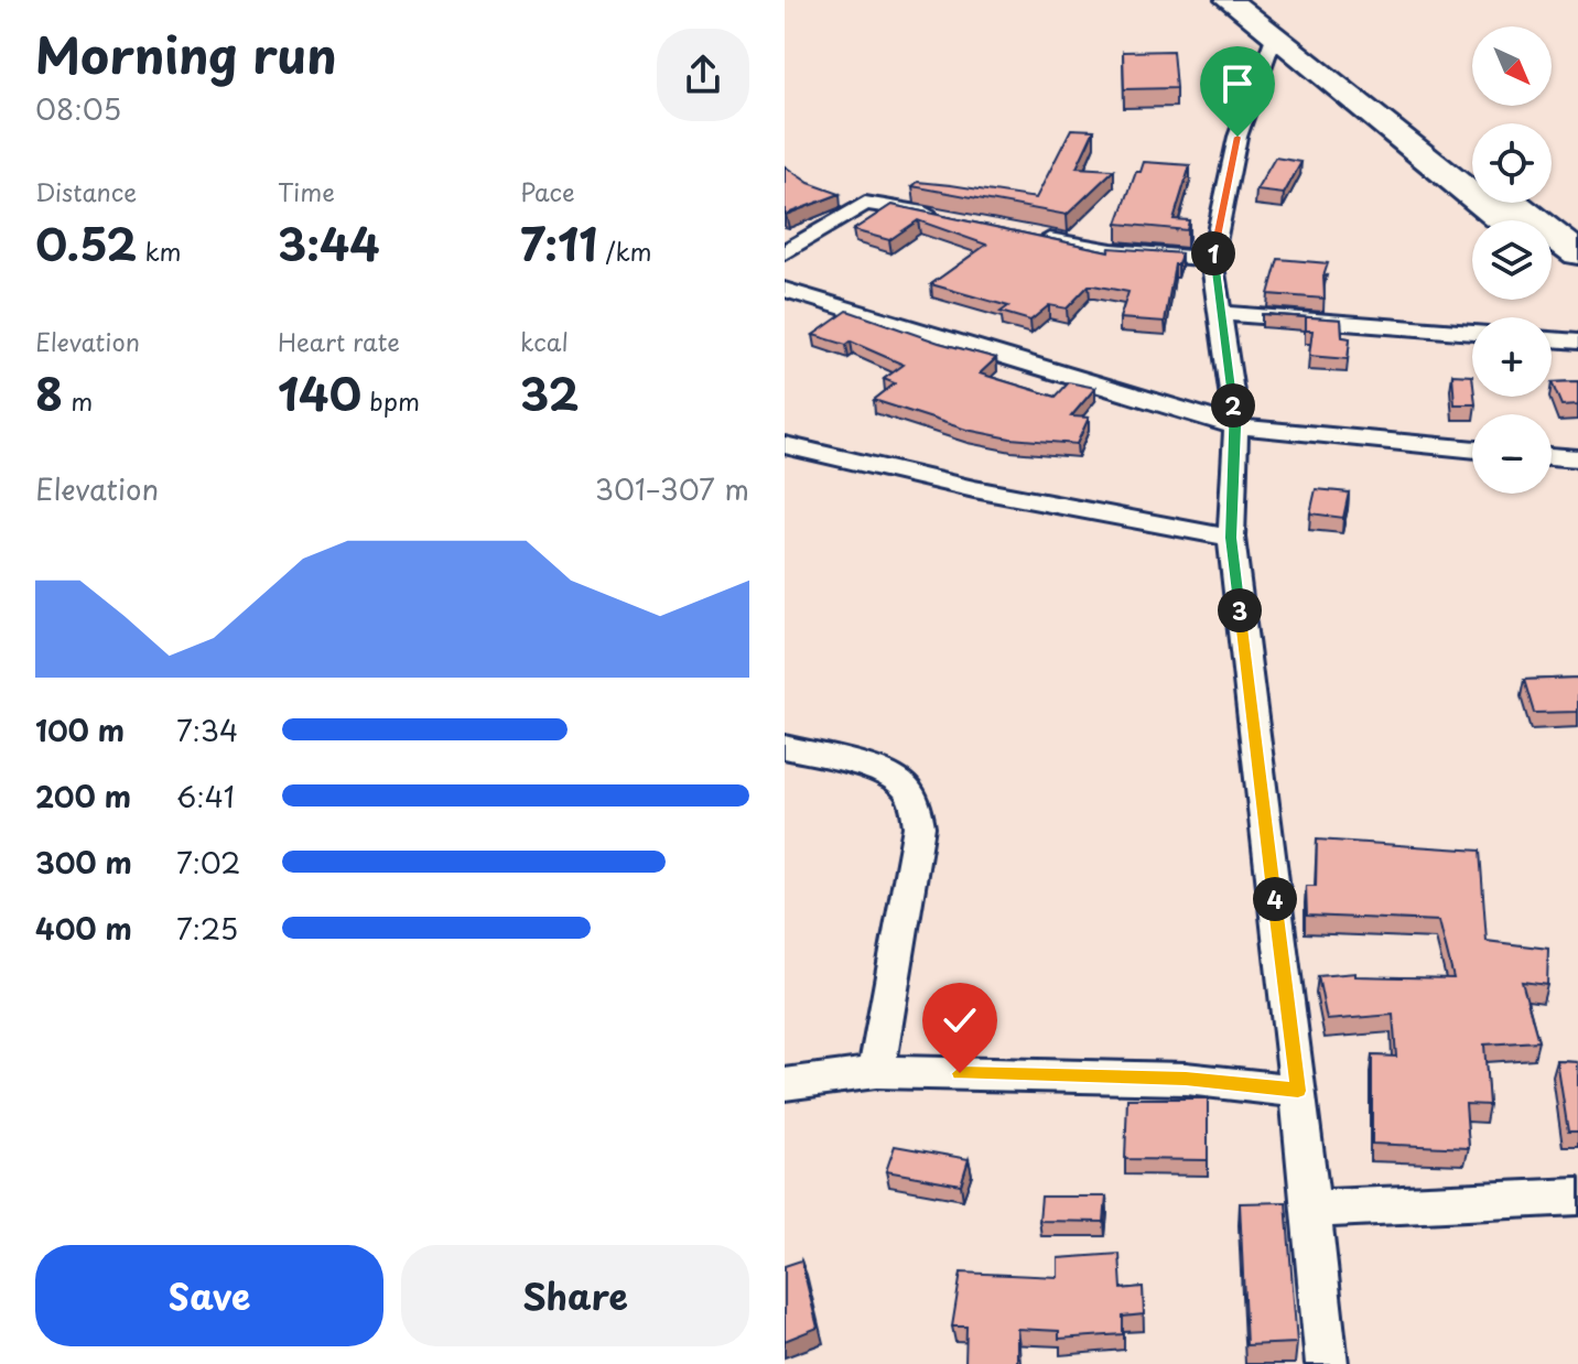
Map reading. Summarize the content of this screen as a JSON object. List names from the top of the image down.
{
  "north": "bottom right",
  "page": {
    "heading": ["Morning run", "08:05"],
    "map_buttons": ["+", "−"],
    "stats": [
      ["Distance", "0.52 km"],
      ["Time", "3:44"],
      ["Pace", "7:11 /km"],
      ["Elevation", "8 m"],
      ["Heart rate", "140 bpm"],
      ["kcal", "32"]
    ],
    "pins": [
      "1",
      "2",
      "3",
      "4"
    ],
    "chart": ["Elevation", "301–307 m"],
    "list": [
      {
        "name": "100 m",
        "note": "7:34"
      },
      {
        "name": "200 m",
        "note": "6:41"
      },
      {
        "name": "300 m",
        "note": "7:02"
      },
      {
        "name": "400 m",
        "note": "7:25"
      }
    ],
    "buttons": ["Save", "Share"]
  }
}
